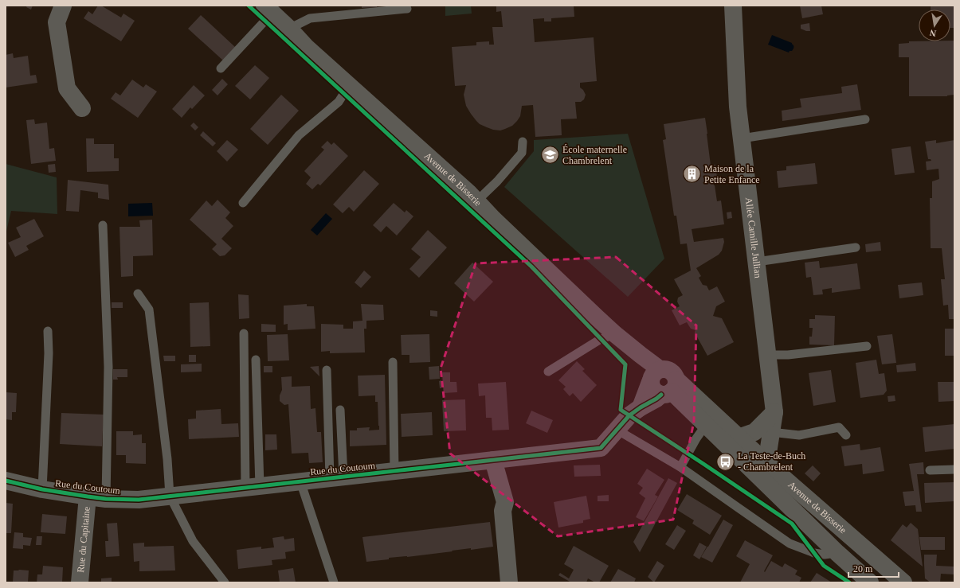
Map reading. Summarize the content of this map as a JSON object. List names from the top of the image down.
{
  "streets": {
    "street": [
      "Avenue de Bisserie",
      "Allée Camille Jullian",
      "Rue du Coutoum",
      "Rue du Capitaine"
    ]
  },
  "crossings": [
    ["Avenue de Bisserie", "Allée Camille Jullian"],
    ["Avenue de Bisserie", "Rue du Coutoum"],
    ["Rue du Coutoum", "Rue du Capitaine"]
  ],
  "places": {
    "school or university": ["École maternelle Chambrelent"],
    "building": ["Maison de la Petite Enfance"],
    "bus stop": ["La Teste-de-Buch - Chambrelent"]
  },
  "scale_bar": "20 m",
  "north": "bottom"
}
